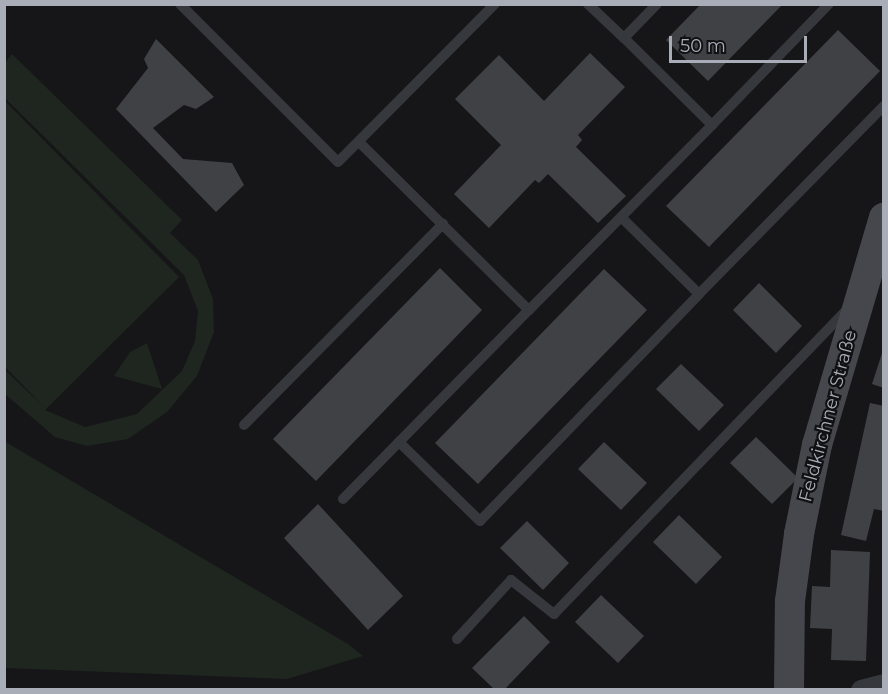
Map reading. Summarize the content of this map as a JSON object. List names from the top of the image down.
{
  "streets": {
    "street": ["Feldkirchner Straße"]
  },
  "scale_bar": "50 m"
}
